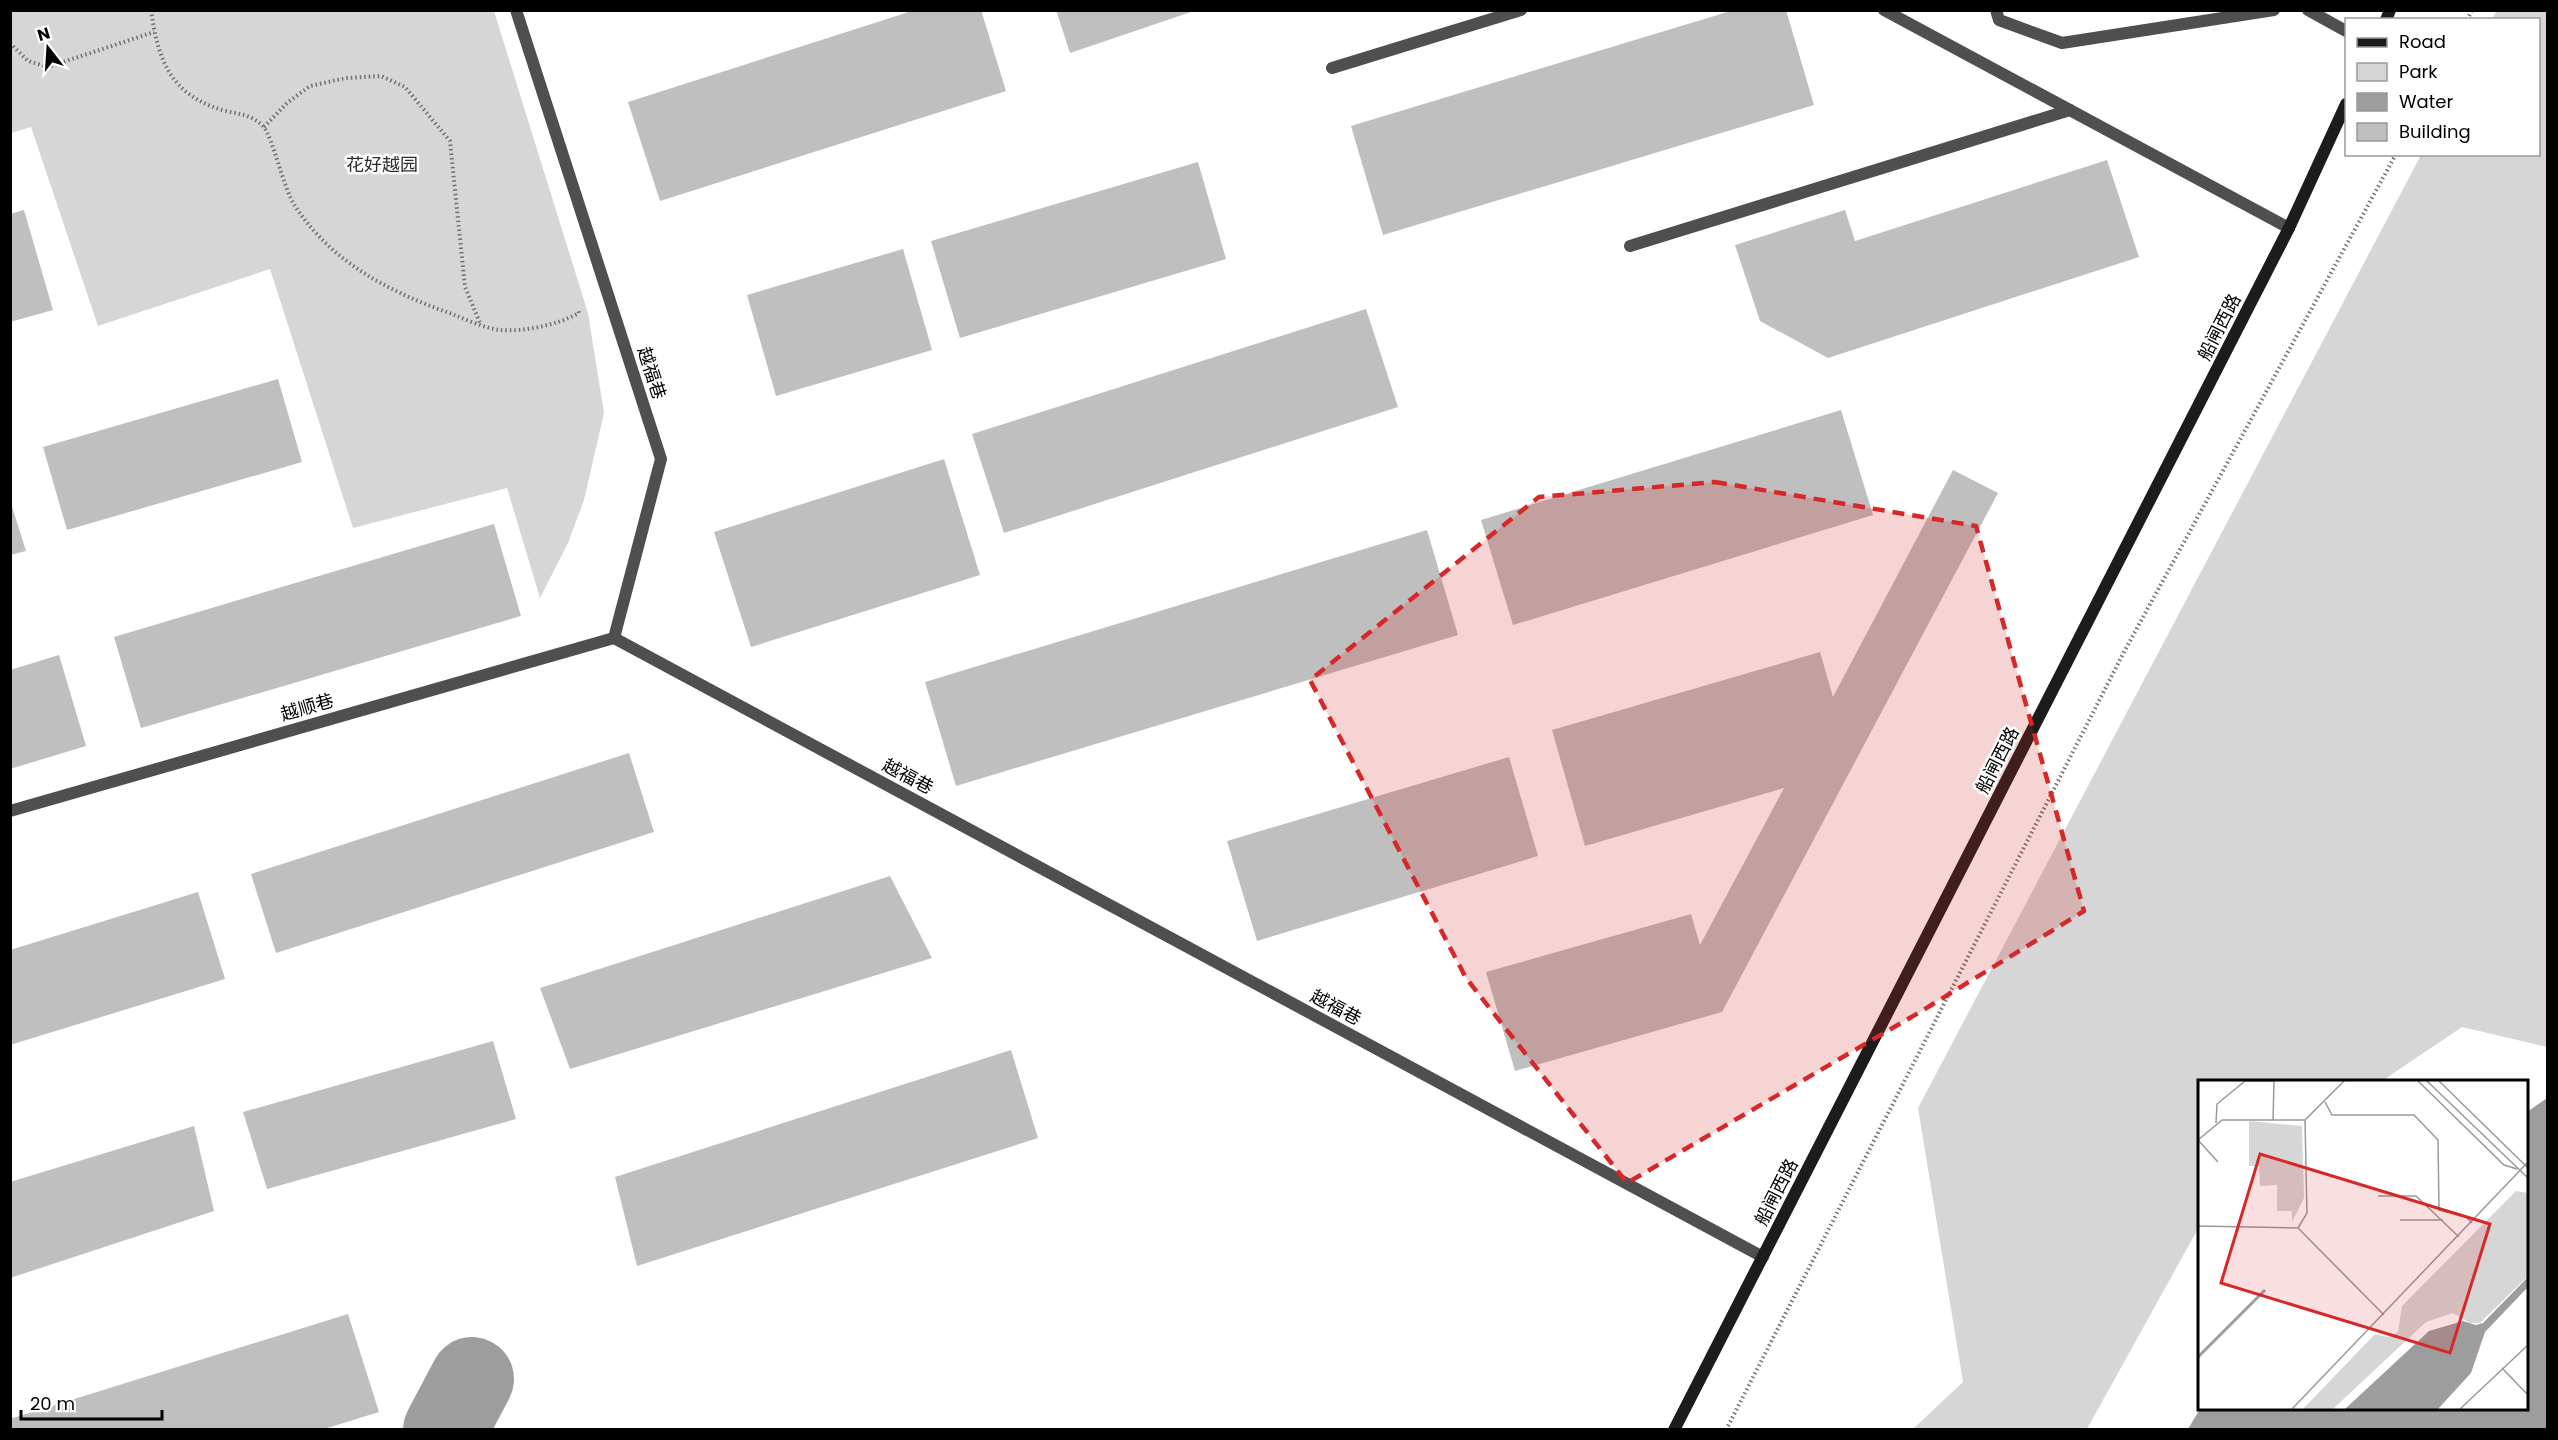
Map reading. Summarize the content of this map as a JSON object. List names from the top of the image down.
{
  "streets": {
    "street": ["船闸西路", "越福巷", "越顺巷"]
  },
  "crossings": [
    ["船闸西路", "越福巷"],
    ["越福巷", "越顺巷"]
  ],
  "parks": ["花好越园"],
  "legend": [
    "Road",
    "Park",
    "Water",
    "Building"
  ],
  "scale_bar": "20 m",
  "north": "top"
}
